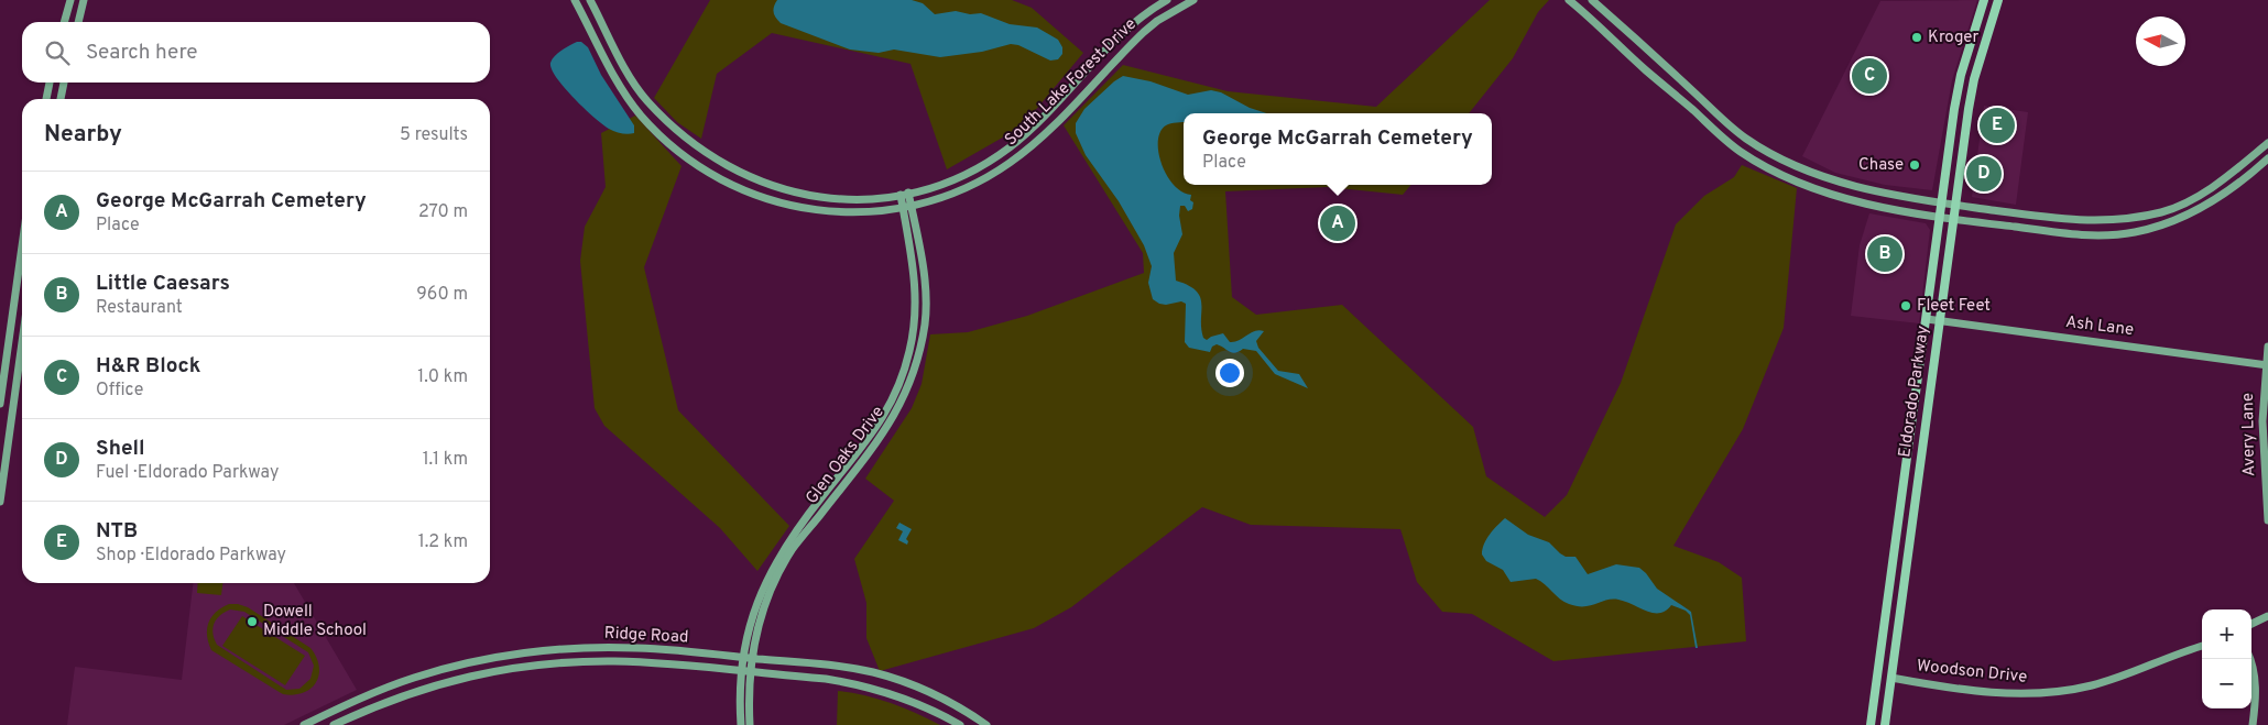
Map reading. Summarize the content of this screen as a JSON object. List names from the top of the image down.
{
  "streets": {
    "main road": [
      "South Lake Forest Drive",
      "Ash Lane",
      "Eldorado Parkway",
      "Avery Lane",
      "Glen Oaks Drive",
      "Ridge Road",
      "Woodson Drive"
    ]
  },
  "crossings": [
    ["South Lake Forest Drive", "Glen Oaks Drive"],
    ["Ash Lane", "Eldorado Parkway"],
    ["Ash Lane", "Avery Lane"],
    ["Eldorado Parkway", "Woodson Drive"],
    ["Glen Oaks Drive", "Ridge Road"]
  ],
  "places": [
    "Kroger",
    "Chase",
    "Fleet Feet",
    "Dowell Middle School"
  ],
  "north": "left",
  "page": {
    "search": "Search here",
    "pins": [
      "C",
      "E",
      "D",
      "A",
      "B"
    ],
    "heading": ["Nearby", "5 results"],
    "popup": ["George McGarrah Cemetery", "Place"],
    "list": [
      {
        "mark": "A",
        "name": "George McGarrah Cemetery",
        "note": "Place",
        "value": "270 m"
      },
      {
        "mark": "B",
        "name": "Little Caesars",
        "note": "Restaurant",
        "value": "960 m"
      },
      {
        "mark": "C",
        "name": "H&R Block",
        "note": "Office",
        "value": "1.0 km"
      },
      {
        "mark": "D",
        "name": "Shell",
        "note": "Fuel · Eldorado Parkway",
        "value": "1.1 km"
      },
      {
        "mark": "E",
        "name": "NTB",
        "note": "Shop · Eldorado Parkway",
        "value": "1.2 km"
      }
    ],
    "map_buttons": ["+", "−"]
  }
}
